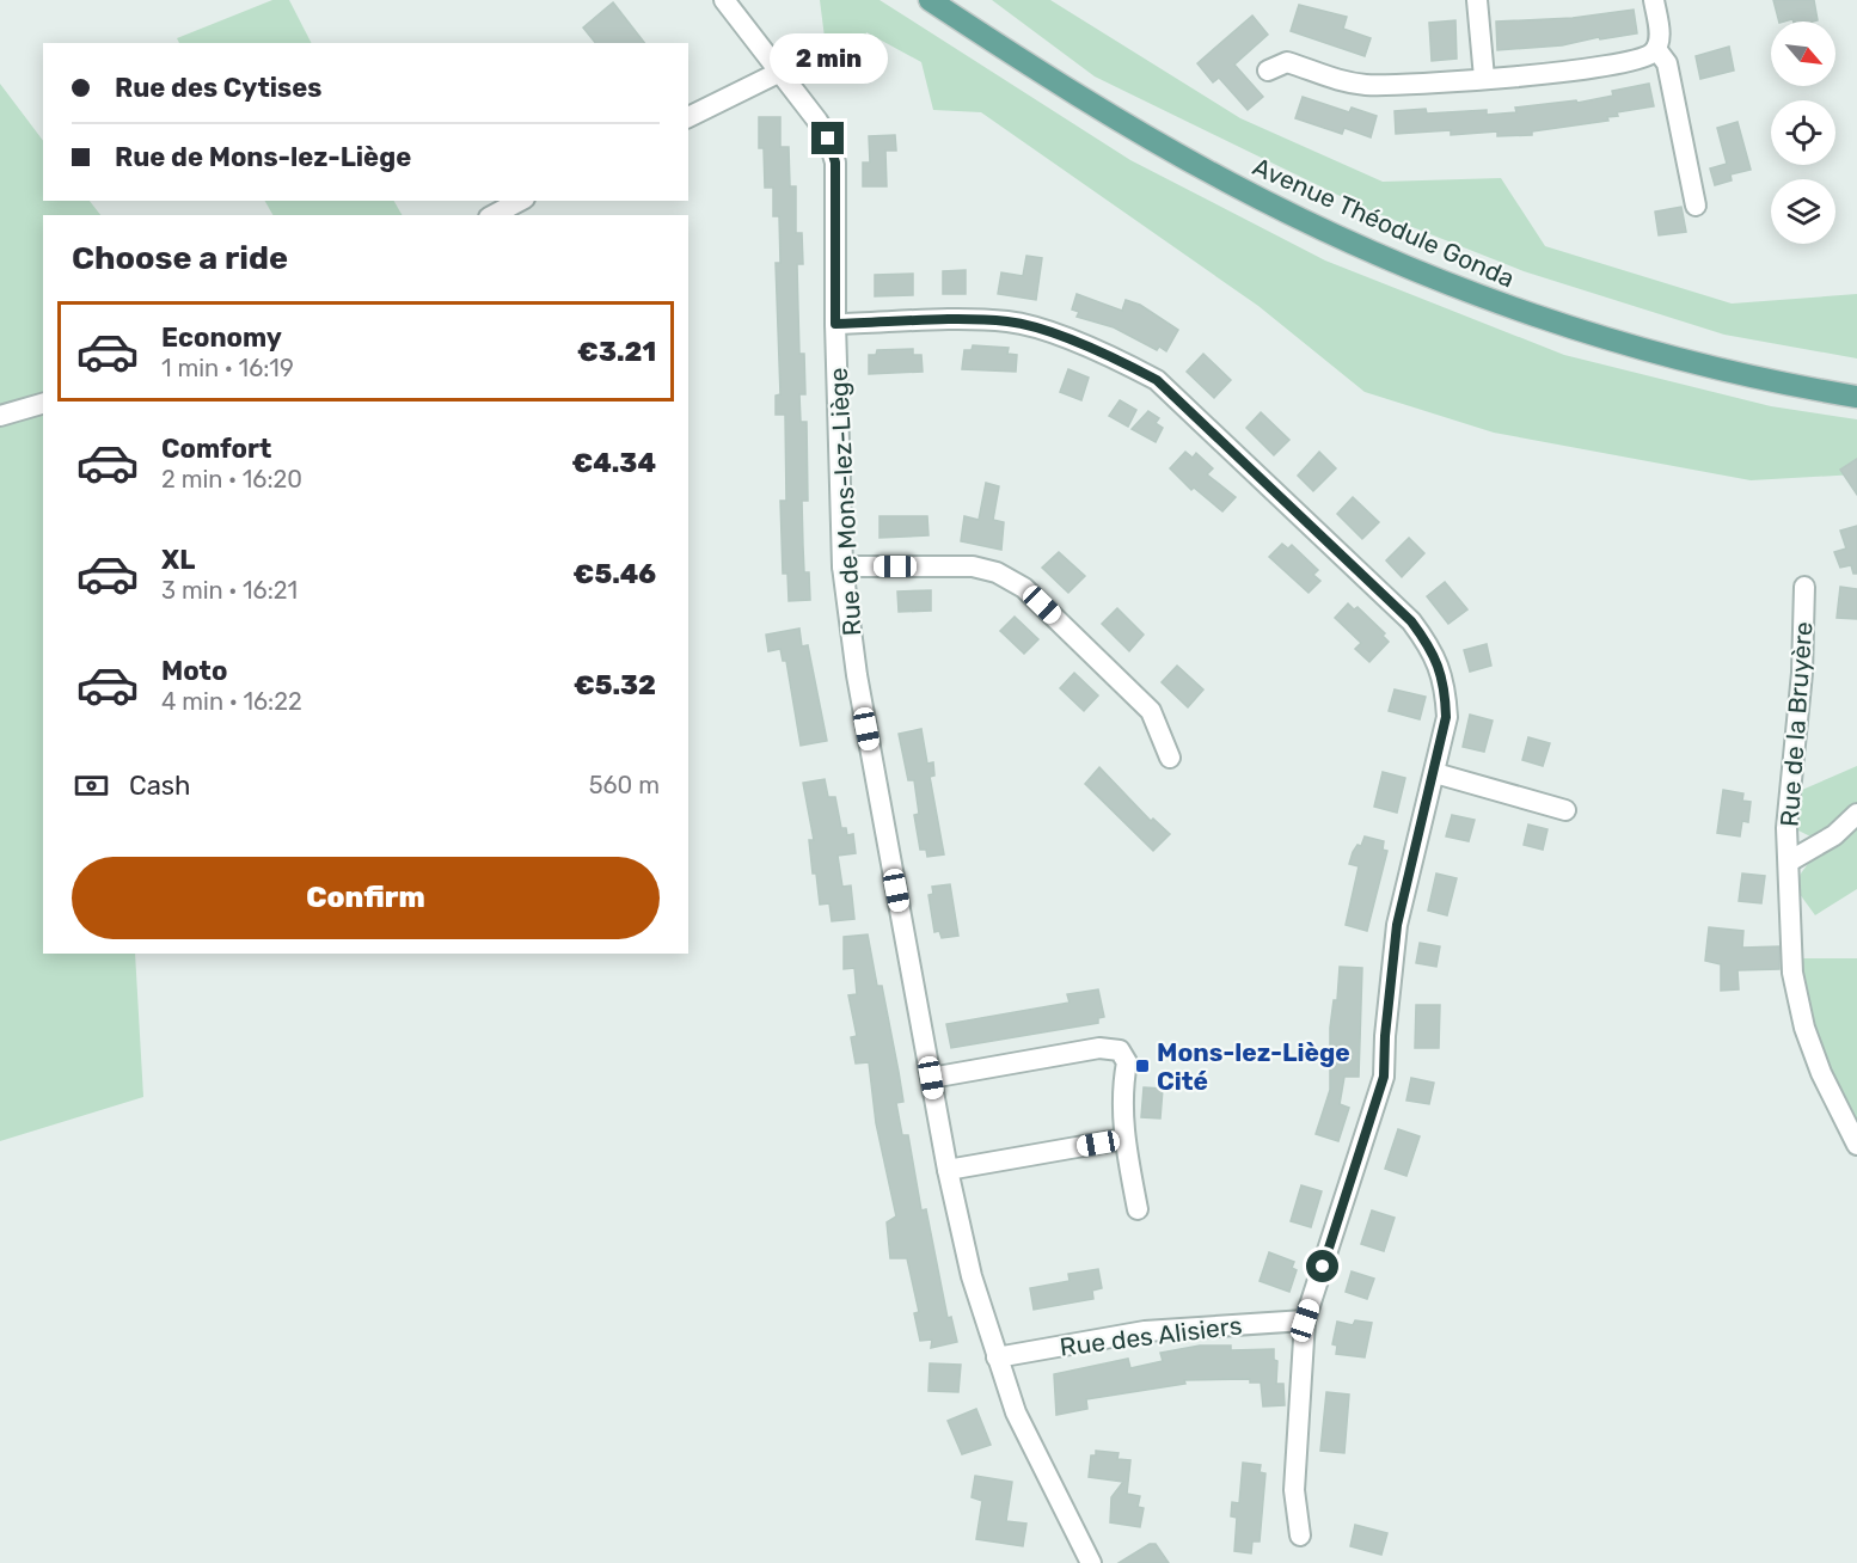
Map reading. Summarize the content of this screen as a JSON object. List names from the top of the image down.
{
  "streets": {
    "main road": ["Avenue Théodule Gonda"],
    "street": ["Rue de Mons-lez-Liège", "Rue de la Bruyère", "Rue des Alisiers"]
  },
  "crossings": [
    ["Rue de Mons-lez-Liège", "Rue des Alisiers"]
  ],
  "places": {
    "transit": ["Mons-lez-Liège Cité"]
  },
  "north": "bottom right",
  "page": {
    "bubble": "2 min",
    "banner": ["Rue des Cytises", "Rue de Mons-lez-Liège"],
    "heading": "Choose a ride",
    "list": [
      {
        "name": "Economy",
        "note": "1 min · 16:19",
        "value": "€3.21"
      },
      {
        "name": "Comfort",
        "note": "2 min · 16:20",
        "value": "€4.34"
      },
      {
        "name": "XL",
        "note": "3 min · 16:21",
        "value": "€5.46"
      },
      {
        "name": "Moto",
        "note": "4 min · 16:22",
        "value": "€5.32"
      }
    ],
    "pay": ["Cash", "560 m"],
    "buttons": "Confirm"
  }
}
